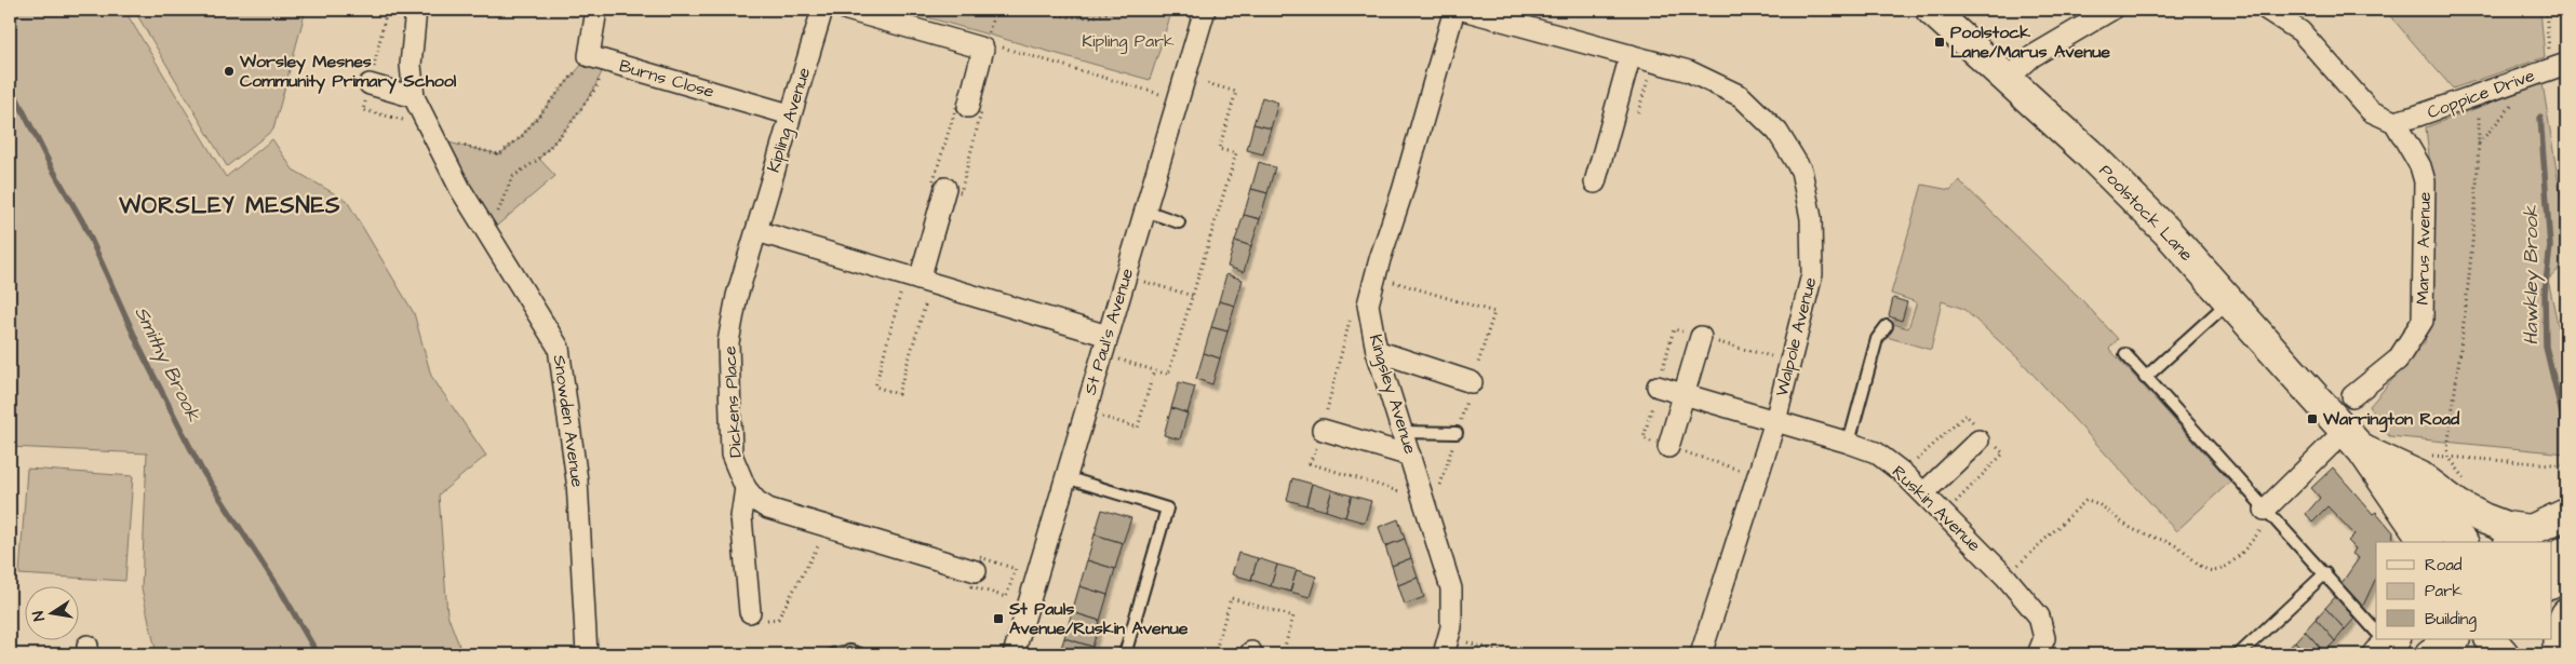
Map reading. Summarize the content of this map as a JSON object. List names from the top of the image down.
{
  "streets": {
    "main road": ["Poolstock Lane"],
    "street": [
      "Burns Close",
      "Coppice Drive",
      "Kipling Avenue",
      "Marus Avenue",
      "St Paul's Avenue",
      "Walpole Avenue",
      "Kingsley Avenue",
      "Dickens Place",
      "Snowden Avenue",
      "Ruskin Avenue"
    ]
  },
  "crossings": [
    ["Burns Close", "Kipling Avenue"],
    ["Coppice Drive", "Marus Avenue"],
    ["Kipling Avenue", "Dickens Place"],
    ["Walpole Avenue", "Ruskin Avenue"]
  ],
  "districts": ["WORSLEY MESNES"],
  "water": ["Hawkley Brook", "Smithy Brook"],
  "parks": ["Kipling Park"],
  "places": {
    "transit": ["Poolstock Lane/Marus Avenue", "Warrington Road", "St Pauls Avenue/Ruskin Avenue"],
    "other": ["Worsley Mesnes Community Primary School"]
  },
  "legend": ["Road", "Park", "Building"],
  "north": "left"
}
